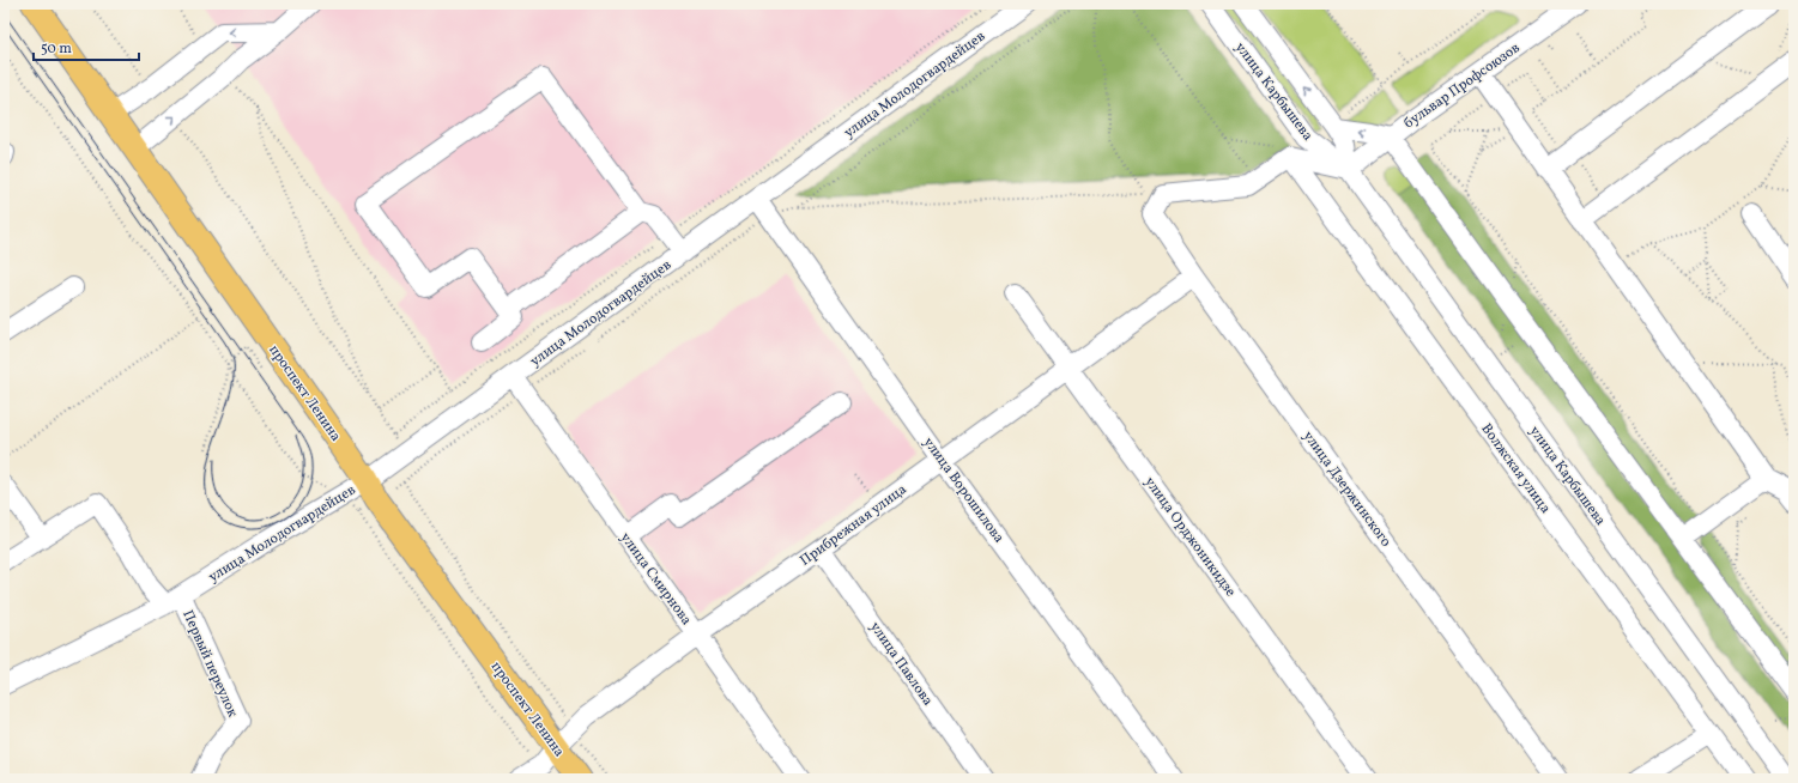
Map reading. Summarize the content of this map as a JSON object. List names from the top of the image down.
{
  "streets": {
    "main road": ["проспект Ленина"],
    "street": [
      "улица Молодогвардейцев",
      "бульвар Профсоюзов",
      "улица Карбышева",
      "Волжская улица",
      "улица Дзержинского",
      "улица Ворошилова",
      "Прибрежная улица",
      "улица Орджоникидзе",
      "улица Смирнова",
      "Первый переулок",
      "улица Павлова"
    ]
  },
  "crossings": [
    ["улица Молодогвардейцев", "проспект Ленина"],
    ["улица Молодогвардейцев", "улица Ворошилова"],
    ["улица Молодогвардейцев", "улица Смирнова"],
    ["улица Молодогвардейцев", "Первый переулок"],
    ["бульвар Профсоюзов", "улица Карбышева"],
    ["проспект Ленина", "Прибрежная улица"],
    ["улица Дзержинского", "Прибрежная улица"],
    ["улица Ворошилова", "Прибрежная улица"],
    ["Прибрежная улица", "улица Орджоникидзе"],
    ["Прибрежная улица", "улица Смирнова"],
    ["Прибрежная улица", "улица Павлова"]
  ],
  "scale_bar": "50 m"
}
